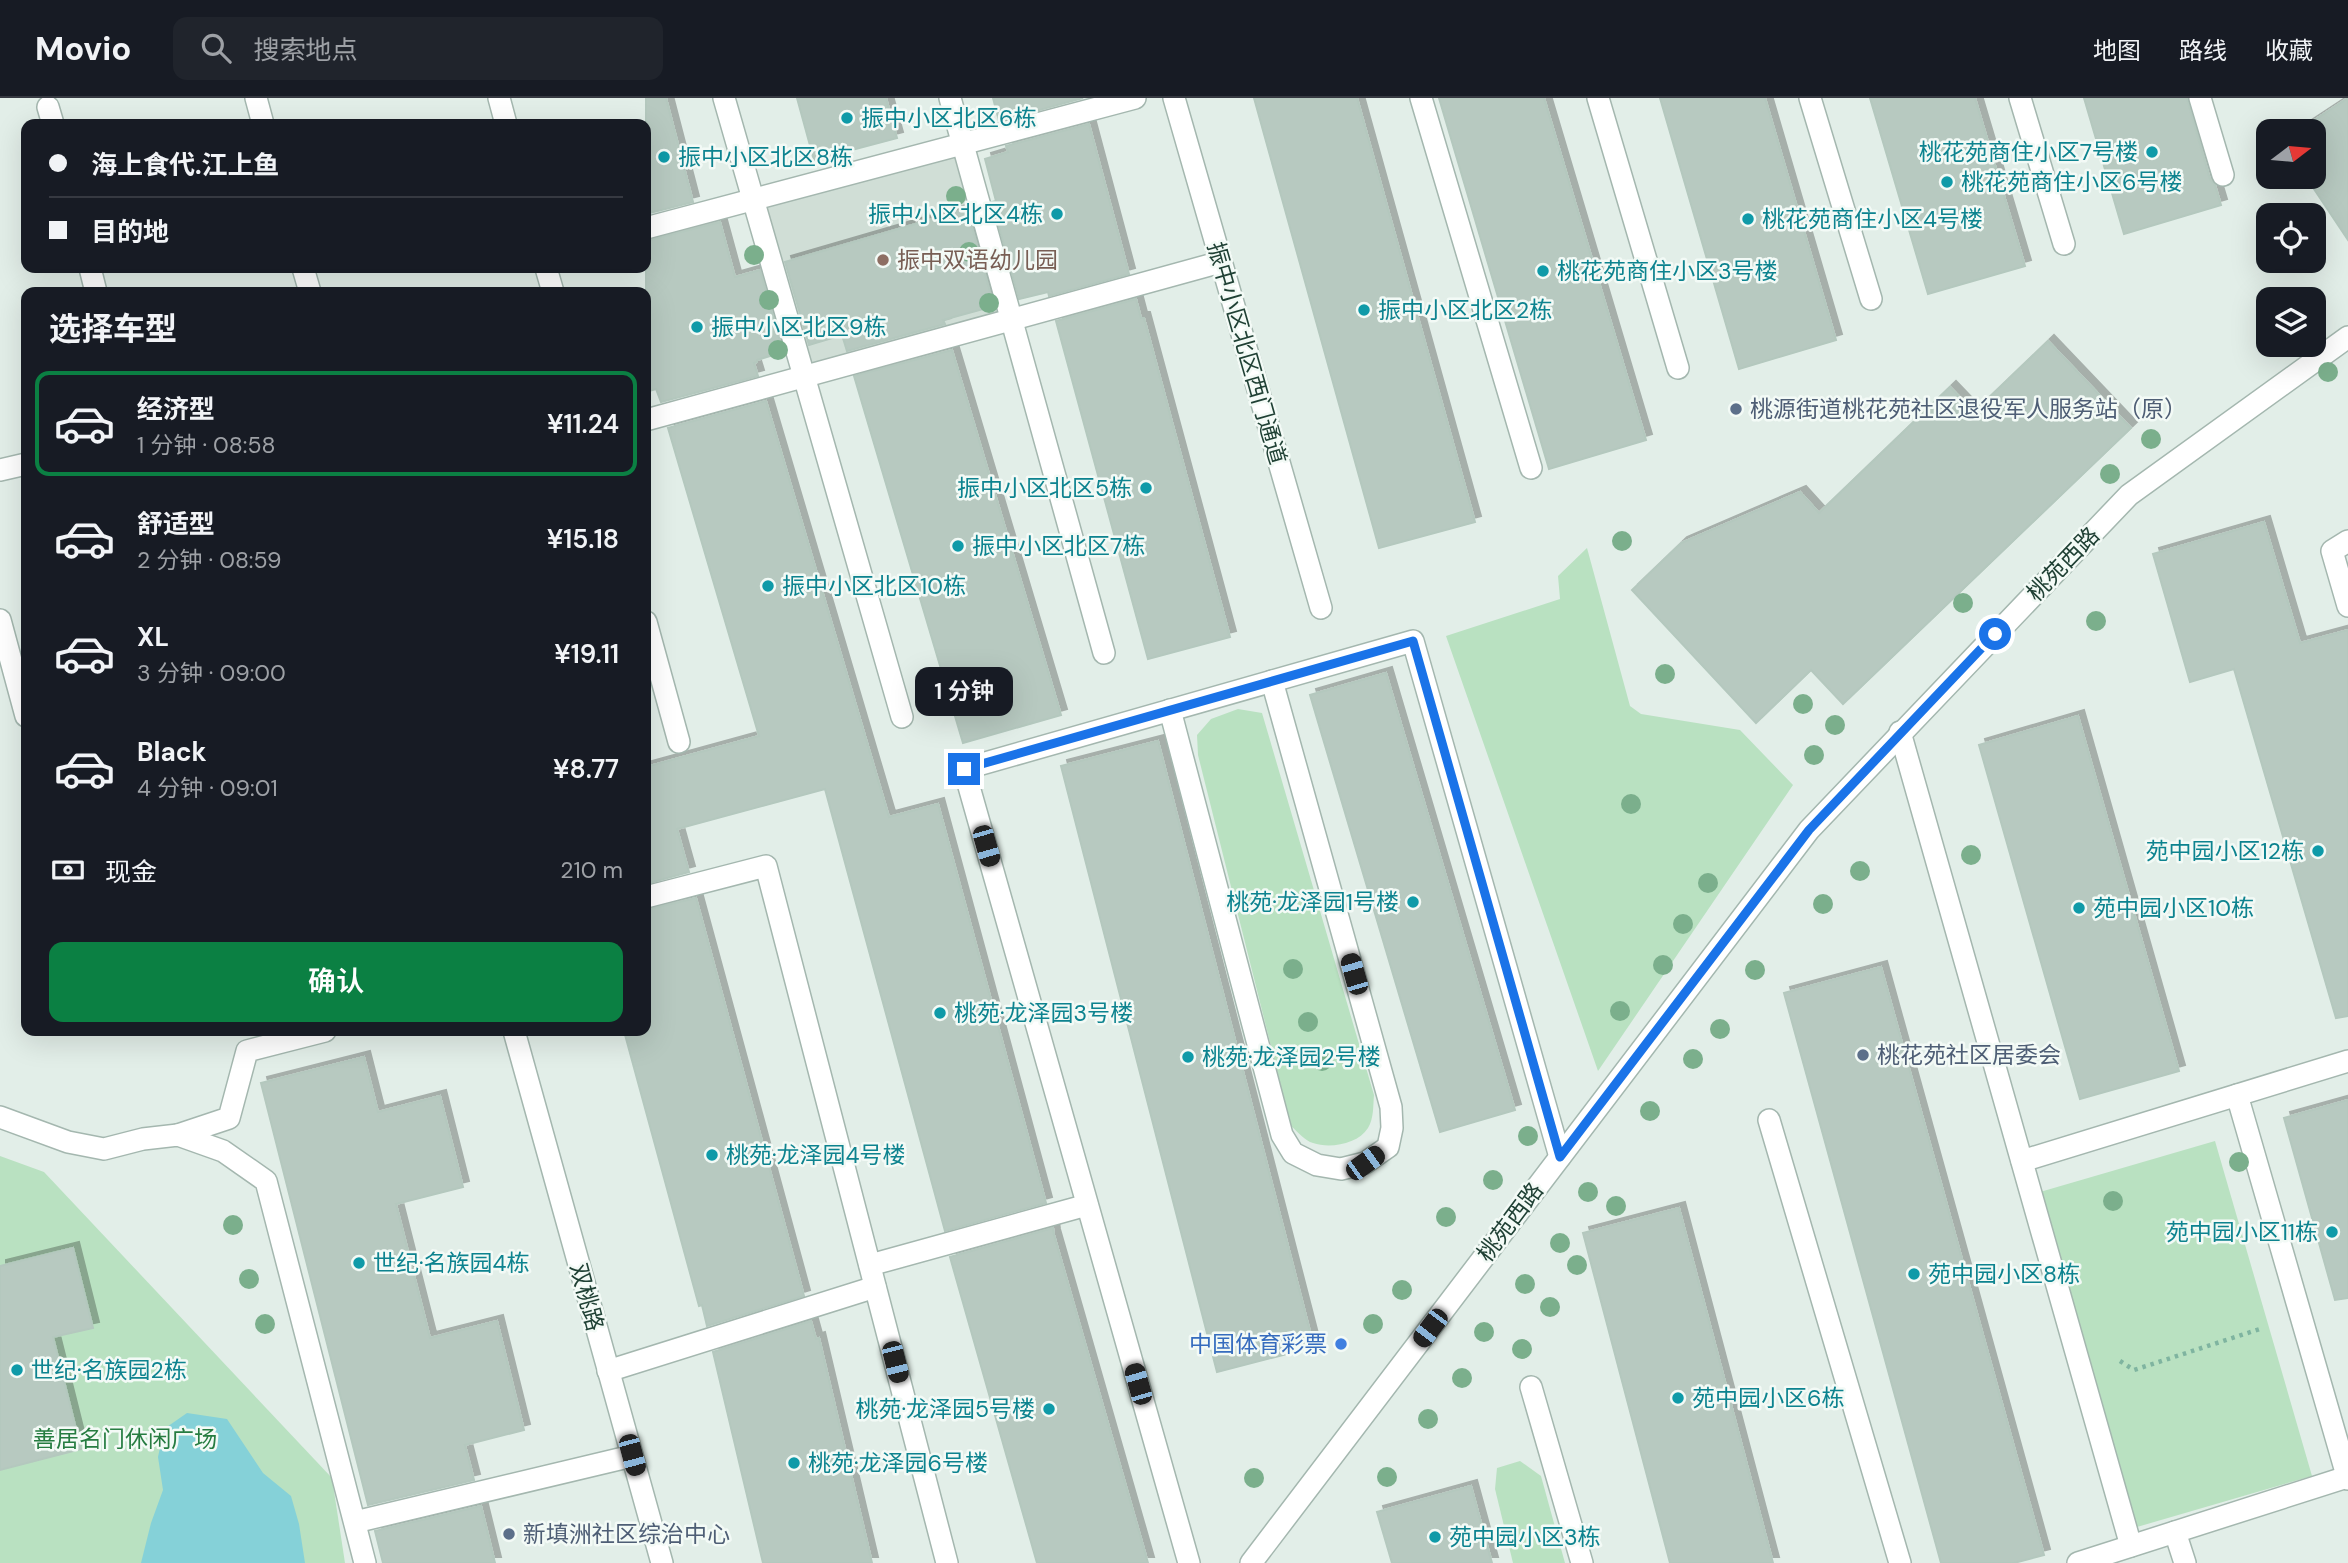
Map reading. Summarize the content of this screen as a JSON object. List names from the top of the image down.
{
  "streets": {
    "street": ["振中小区北区西门通道", "桃苑西路", "双桃路"]
  },
  "parks": ["善居名门休闲广场"],
  "places": [
    "振中小区北区6栋",
    "桃花苑商住小区7号楼",
    "振中小区北区8栋",
    "桃花苑商住小区6号楼",
    "振中小区北区4栋",
    "桃花苑商住小区4号楼",
    "振中双语幼儿园",
    "桃花苑商住小区3号楼",
    "振中小区北区2栋",
    "振中小区北区9栋",
    "桃源街道桃花苑社区退役军人服务站（原）",
    "振中小区北区5栋",
    "振中小区北区7栋",
    "振中小区北区10栋",
    "苑中园小区12栋",
    "桃苑·龙泽园1号楼",
    "苑中园小区10栋",
    "桃苑·龙泽园3号楼",
    "桃花苑社区居委会",
    "桃苑·龙泽园2号楼",
    "桃苑·龙泽园4号楼",
    "苑中园小区11栋",
    "世纪·名族园4栋",
    "苑中园小区8栋",
    "中国体育彩票",
    "世纪·名族园2栋",
    "苑中园小区6栋",
    "桃苑·龙泽园5号楼",
    "桃苑·龙泽园6号楼",
    "新填洲社区综治中心",
    "苑中园小区3栋"
  ],
  "north": "right",
  "page": {
    "header": "Movio",
    "search": "搜索地点",
    "nav": ["地图", "路线", "收藏"],
    "banner": ["海上食代.江上鱼", "目的地"],
    "heading": "选择车型",
    "list": [
      {
        "name": "经济型",
        "note": "1 分钟 · 08:58",
        "value": "¥11.24"
      },
      {
        "name": "舒适型",
        "note": "2 分钟 · 08:59",
        "value": "¥15.18"
      },
      {
        "name": "XL",
        "note": "3 分钟 · 09:00",
        "value": "¥19.11"
      },
      {
        "name": "Black",
        "note": "4 分钟 · 09:01",
        "value": "¥8.77"
      }
    ],
    "bubble": "1 分钟",
    "pay": ["现金", "210 m"],
    "buttons": "确认"
  }
}
